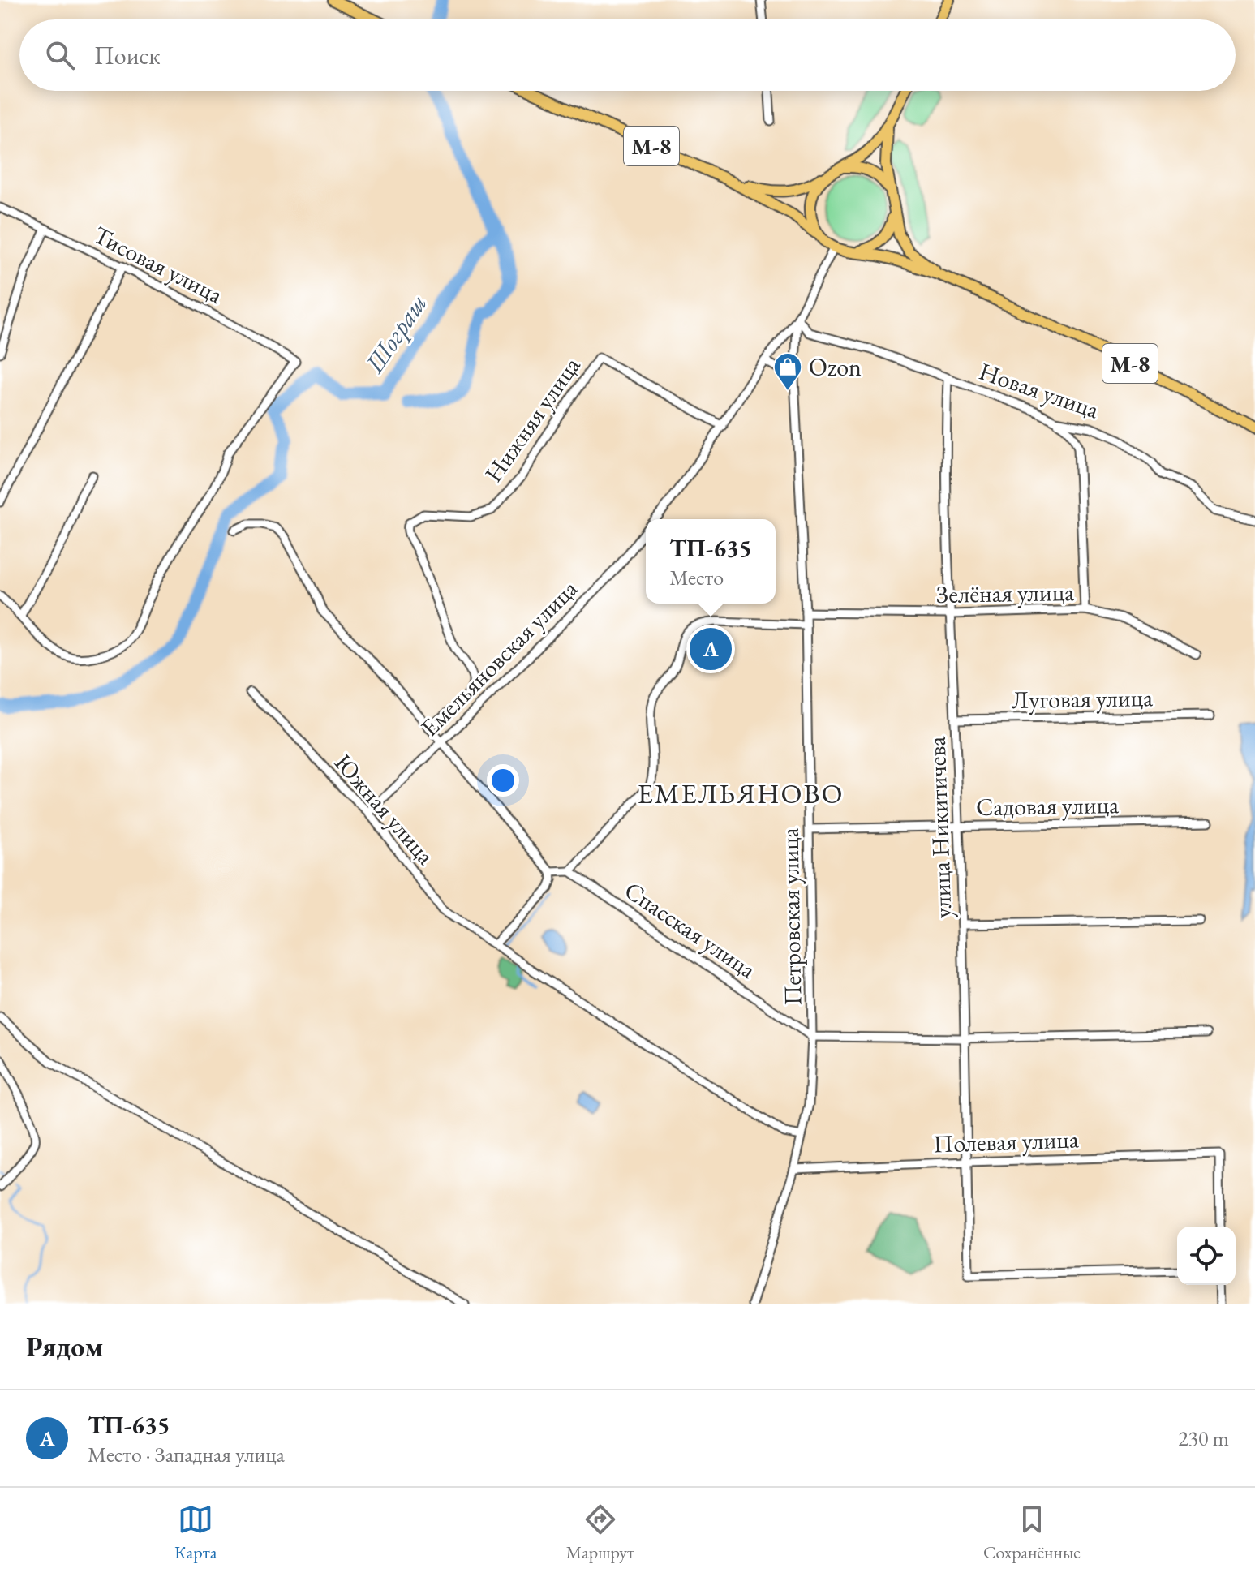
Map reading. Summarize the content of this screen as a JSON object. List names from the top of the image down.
{
  "streets": {
    "main road": ["М-8"],
    "street": [
      "Тисовая улица",
      "Новая улица",
      "Нижняя улица",
      "Зелёная улица",
      "Емельяновская улица",
      "Луговая улица",
      "Садовая улица",
      "Южная улица",
      "улица Никитичева",
      "Петровская улица",
      "Спасская улица",
      "Полевая улица"
    ]
  },
  "crossings": [
    ["М-8", "Петровская улица"],
    ["Новая улица", "Емельяновская улица"],
    ["Новая улица", "улица Никитичева"],
    ["Новая улица", "Петровская улица"],
    ["Нижняя улица", "Емельяновская улица"],
    ["Зелёная улица", "улица Никитичева"],
    ["Зелёная улица", "Петровская улица"],
    ["Емельяновская улица", "Южная улица"],
    ["Емельяновская улица", "Петровская улица"],
    ["Луговая улица", "улица Никитичева"],
    ["Садовая улица", "улица Никитичева"],
    ["Садовая улица", "Петровская улица"],
    ["улица Никитичева", "Полевая улица"],
    ["Петровская улица", "Спасская улица"],
    ["Петровская улица", "Полевая улица"]
  ],
  "districts": ["ЕМЕЛЬЯНОВО"],
  "water": ["Шограш"],
  "places": {
    "shop": ["Ozon"]
  },
  "page": {
    "search": "Поиск",
    "popup": ["ТП-635", "Место"],
    "pins": "A",
    "heading": "Рядом",
    "list": [
      {
        "mark": "A",
        "name": "ТП-635",
        "note": "Место · Западная улица",
        "value": "230 m"
      }
    ],
    "nav": ["Карта", "Маршрут", "Сохранённые"]
  }
}
